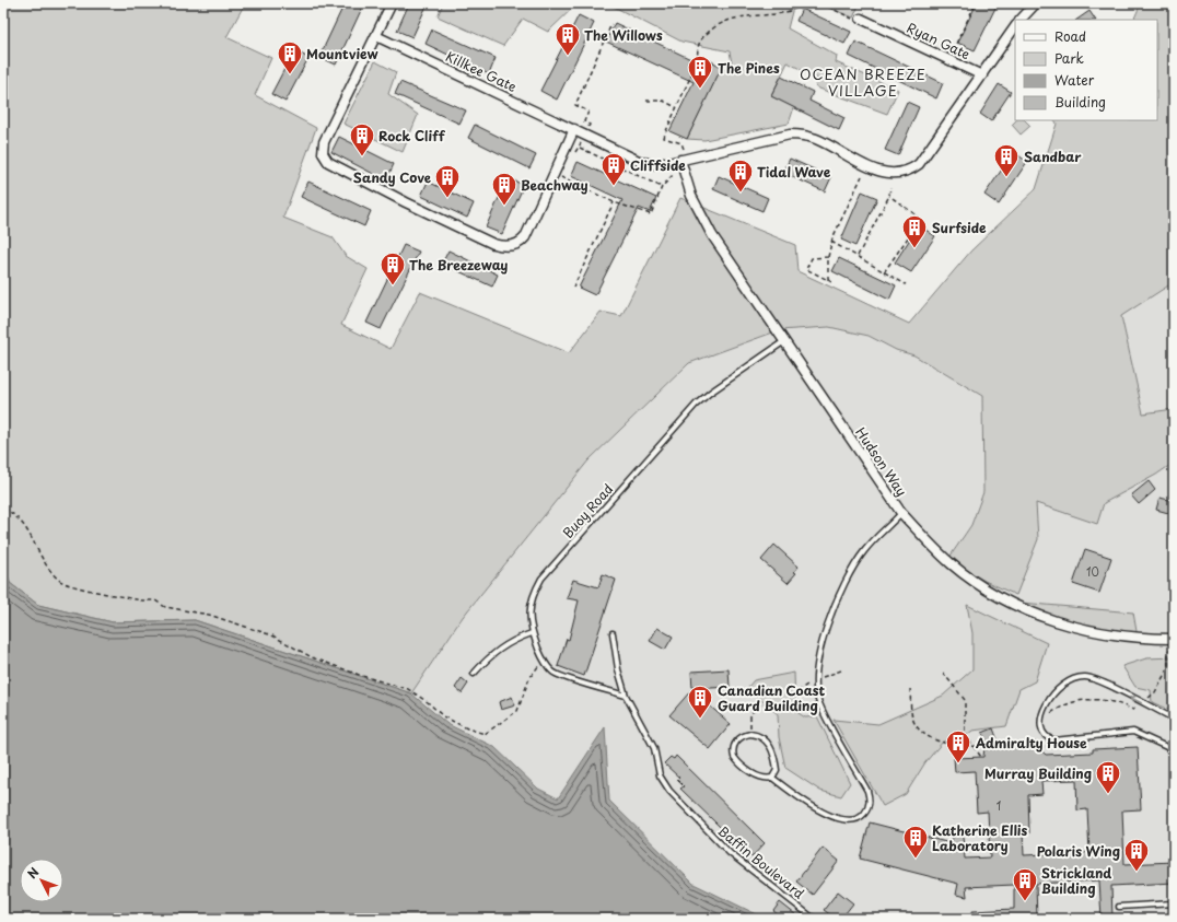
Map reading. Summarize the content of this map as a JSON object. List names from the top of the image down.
{
  "streets": {
    "street": ["Ryan Gate", "Killkee Gate", "Hudson Way"],
    "lane": ["Buoy Road", "Baffin Boulevard"]
  },
  "crossings": [
    ["Ryan Gate", "Killkee Gate"],
    ["Killkee Gate", "Hudson Way"],
    ["Hudson Way", "Buoy Road"],
    ["Buoy Road", "Baffin Boulevard"]
  ],
  "districts": ["OCEAN BREEZE VILLAGE"],
  "places": {
    "building": [
      "The Willows",
      "Mountview",
      "The Pines",
      "Rock Cliff",
      "Sandbar",
      "Cliffside",
      "Tidal Wave",
      "Sandy Cove",
      "Beachway",
      "Surfside",
      "The Breezeway",
      "Canadian Coast Guard Building",
      "Admiralty House",
      "Murray Building",
      "Katherine Ellis Laboratory",
      "Polaris Wing",
      "Strickland Building"
    ]
  },
  "house_numbers": ["10", "1"],
  "legend": [
    "Road",
    "Park",
    "Water",
    "Building"
  ],
  "north": "top left"
}
